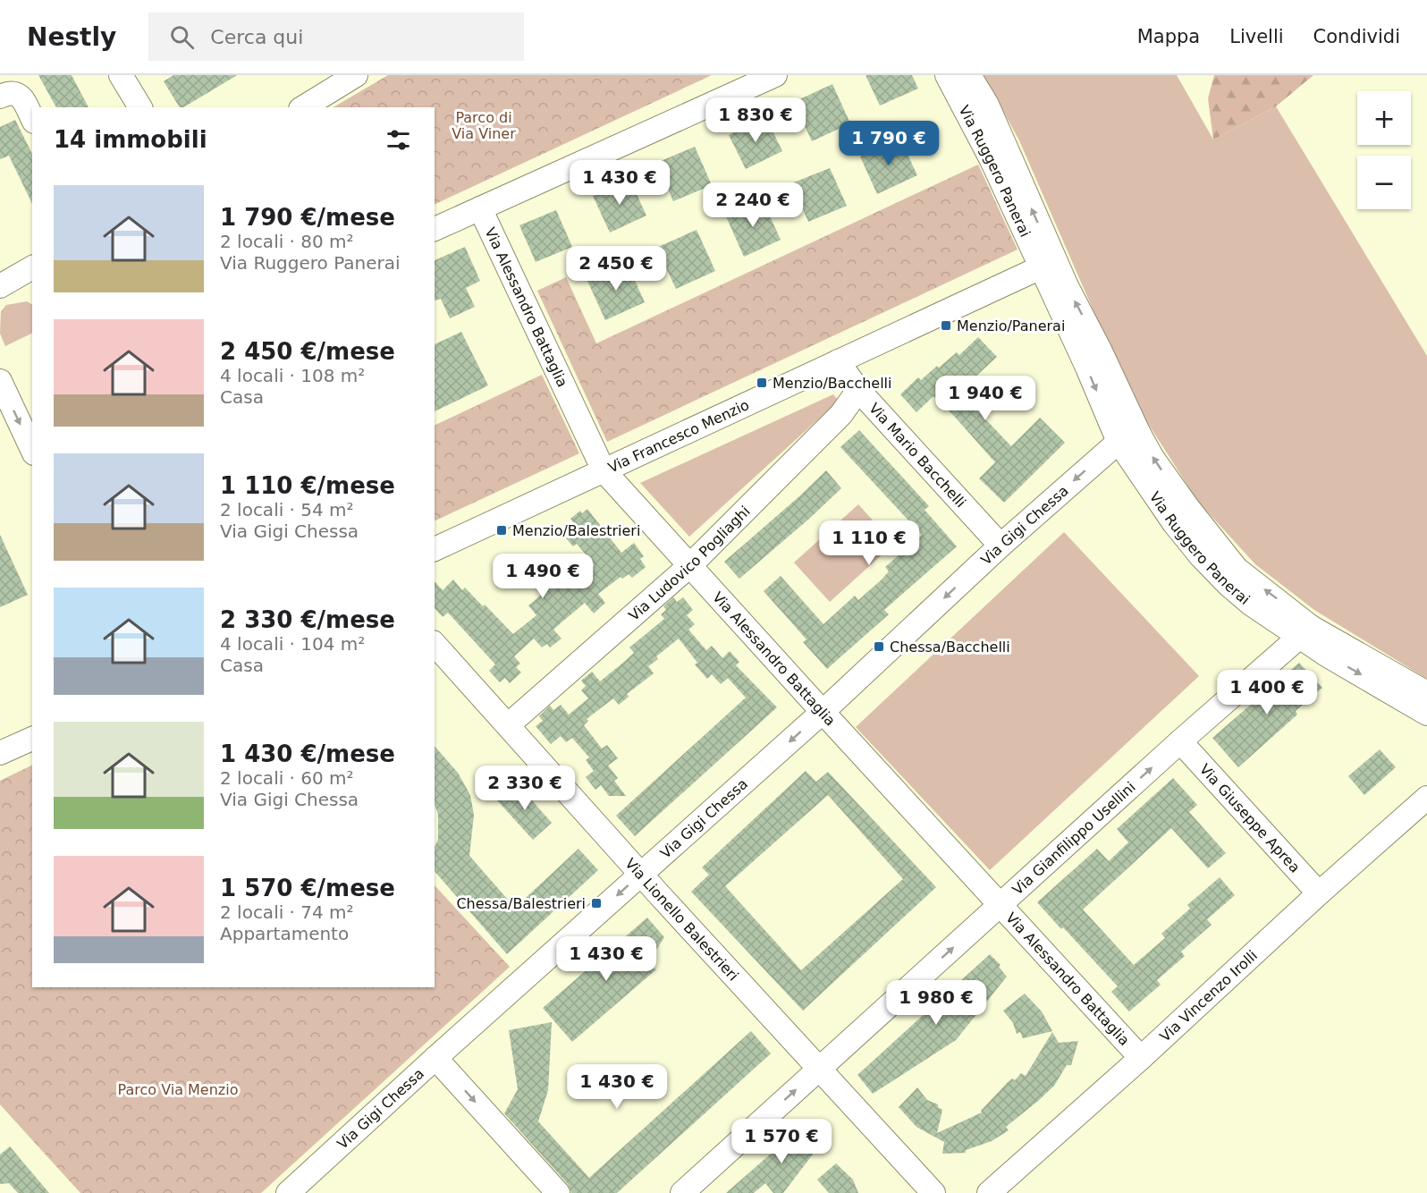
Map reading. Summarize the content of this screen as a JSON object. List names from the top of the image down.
{
  "streets": {
    "street": [
      "Via Ruggero Panerai",
      "Via Alessandro Battaglia",
      "Via Francesco Menzio",
      "Via Mario Bacchelli",
      "Via Gigi Chessa",
      "Via Ludovico Pogliaghi",
      "Via Giuseppe Aprea",
      "Via Gianfilippo Usellini",
      "Via Lionello Balestrieri",
      "Via Vincenzo Irolli"
    ]
  },
  "crossings": [
    ["Via Ruggero Panerai", "Via Francesco Menzio"],
    ["Via Ruggero Panerai", "Via Gigi Chessa"],
    ["Via Ruggero Panerai", "Via Gianfilippo Usellini"],
    ["Via Alessandro Battaglia", "Via Francesco Menzio"],
    ["Via Alessandro Battaglia", "Via Gigi Chessa"],
    ["Via Alessandro Battaglia", "Via Ludovico Pogliaghi"],
    ["Via Alessandro Battaglia", "Via Gianfilippo Usellini"],
    ["Via Alessandro Battaglia", "Via Vincenzo Irolli"],
    ["Via Francesco Menzio", "Via Mario Bacchelli"],
    ["Via Mario Bacchelli", "Via Gigi Chessa"],
    ["Via Mario Bacchelli", "Via Ludovico Pogliaghi"],
    ["Via Gigi Chessa", "Via Lionello Balestrieri"],
    ["Via Ludovico Pogliaghi", "Via Lionello Balestrieri"],
    ["Via Giuseppe Aprea", "Via Gianfilippo Usellini"],
    ["Via Giuseppe Aprea", "Via Vincenzo Irolli"],
    ["Via Gianfilippo Usellini", "Via Lionello Balestrieri"]
  ],
  "one_way": ["Via Gigi Chessa", "Via Gianfilippo Usellini"],
  "parks": ["Parco di Via Viner", "Parco Via Menzio"],
  "places": {
    "transit": [
      "Menzio/Panerai",
      "Menzio/Bacchelli",
      "Menzio/Balestrieri",
      "Chessa/Bacchelli",
      "Chessa/Balestrieri"
    ]
  },
  "page": {
    "header": "Nestly",
    "search": "Cerca qui",
    "nav": ["Mappa", "Livelli", "Condividi"],
    "map_buttons": ["+", "−"],
    "price": [
      "1 830 €",
      "1 790 €",
      "1 430 €",
      "2 240 €",
      "2 450 €",
      "1 940 €",
      "1 110 €",
      "1 490 €",
      "1 400 €",
      "2 330 €",
      "1 430 €",
      "1 980 €",
      "1 430 €",
      "1 570 €"
    ],
    "heading": "14 immobili",
    "list": [
      {
        "name": "1 790 €/mese",
        "note": "2 locali · 80 m² · Via Ruggero Panerai"
      },
      {
        "name": "2 450 €/mese",
        "note": "4 locali · 108 m² · Casa"
      },
      {
        "name": "1 110 €/mese",
        "note": "2 locali · 54 m² · Via Gigi Chessa"
      },
      {
        "name": "2 330 €/mese",
        "note": "4 locali · 104 m² · Casa"
      },
      {
        "name": "1 430 €/mese",
        "note": "2 locali · 60 m² · Via Gigi Chessa"
      },
      {
        "name": "1 570 €/mese",
        "note": "2 locali · 74 m² · Appartamento"
      }
    ]
  }
}
